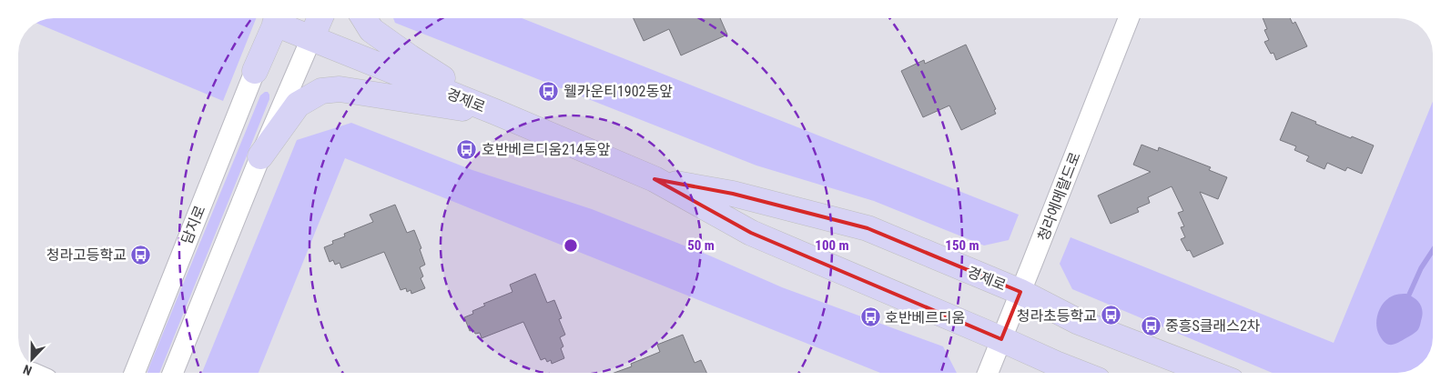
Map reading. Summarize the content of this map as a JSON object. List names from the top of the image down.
{
  "streets": {
    "main road": ["경제로"],
    "street": ["청라에메랄드로", "담지로"]
  },
  "crossings": [
    ["경제로", "청라에메랄드로"]
  ],
  "places": {
    "bus stop": [
      "웰카운티1902동앞",
      "호반베르디움214동앞",
      "청라고등학교",
      "청라초등학교",
      "호반베르디움",
      "중흥S클래스2차"
    ]
  },
  "north": "bottom",
  "rings": ["50 m", "100 m", "150 m"]
}
